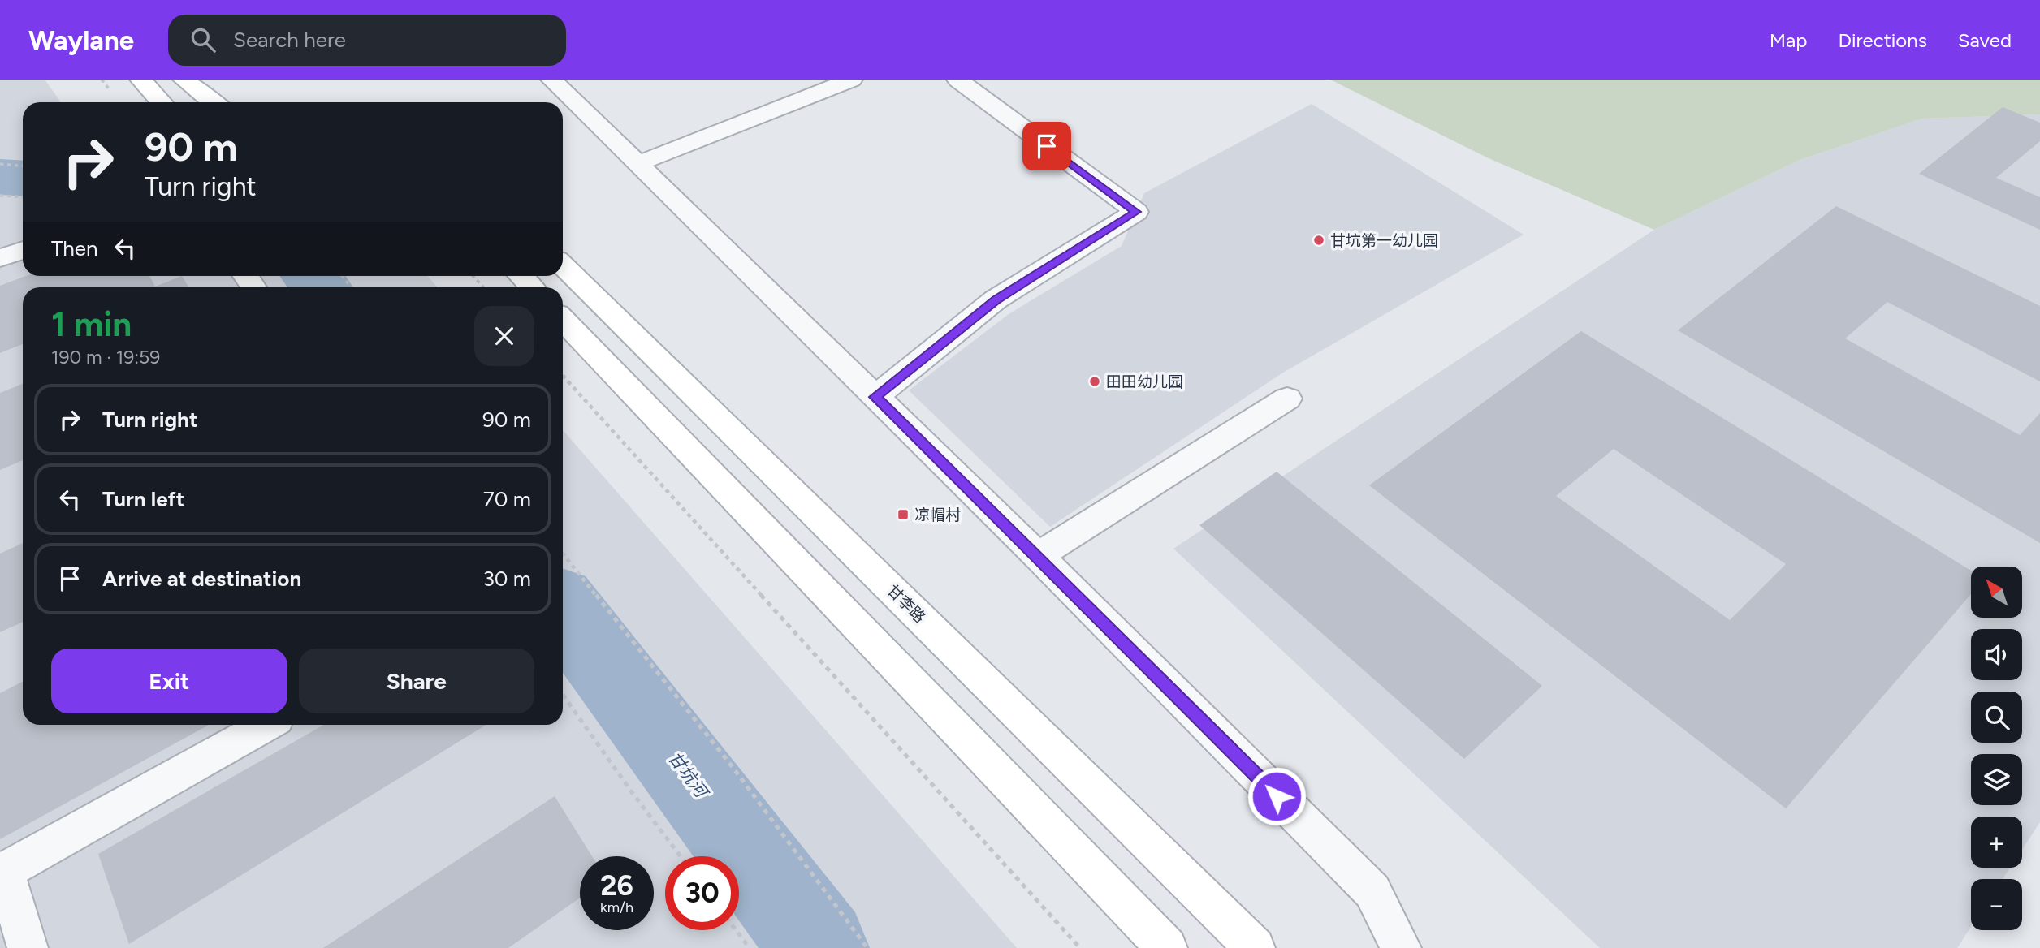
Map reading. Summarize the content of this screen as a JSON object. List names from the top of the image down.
{
  "streets": {
    "main road": ["甘李路"]
  },
  "water": ["甘坑河"],
  "places": {
    "other": ["甘坑第一幼儿园", "田田幼儿园"],
    "transit": ["凉帽村"]
  },
  "north": "top left",
  "page": {
    "header": "Waylane",
    "search": "Search here",
    "nav": ["Map", "Directions", "Saved"],
    "turn": ["90 m", "Turn right"],
    "then": "Then",
    "heading": ["1 min", "190 m · 19:59"],
    "list": [
      {
        "name": "Turn right",
        "value": "90 m"
      },
      {
        "name": "Turn left",
        "value": "70 m"
      },
      {
        "name": "Arrive at destination",
        "value": "30 m"
      }
    ],
    "map_buttons": ["+", "−"],
    "buttons": ["Exit", "Share"],
    "speed": "26 km/h",
    "limit": "30"
  }
}
